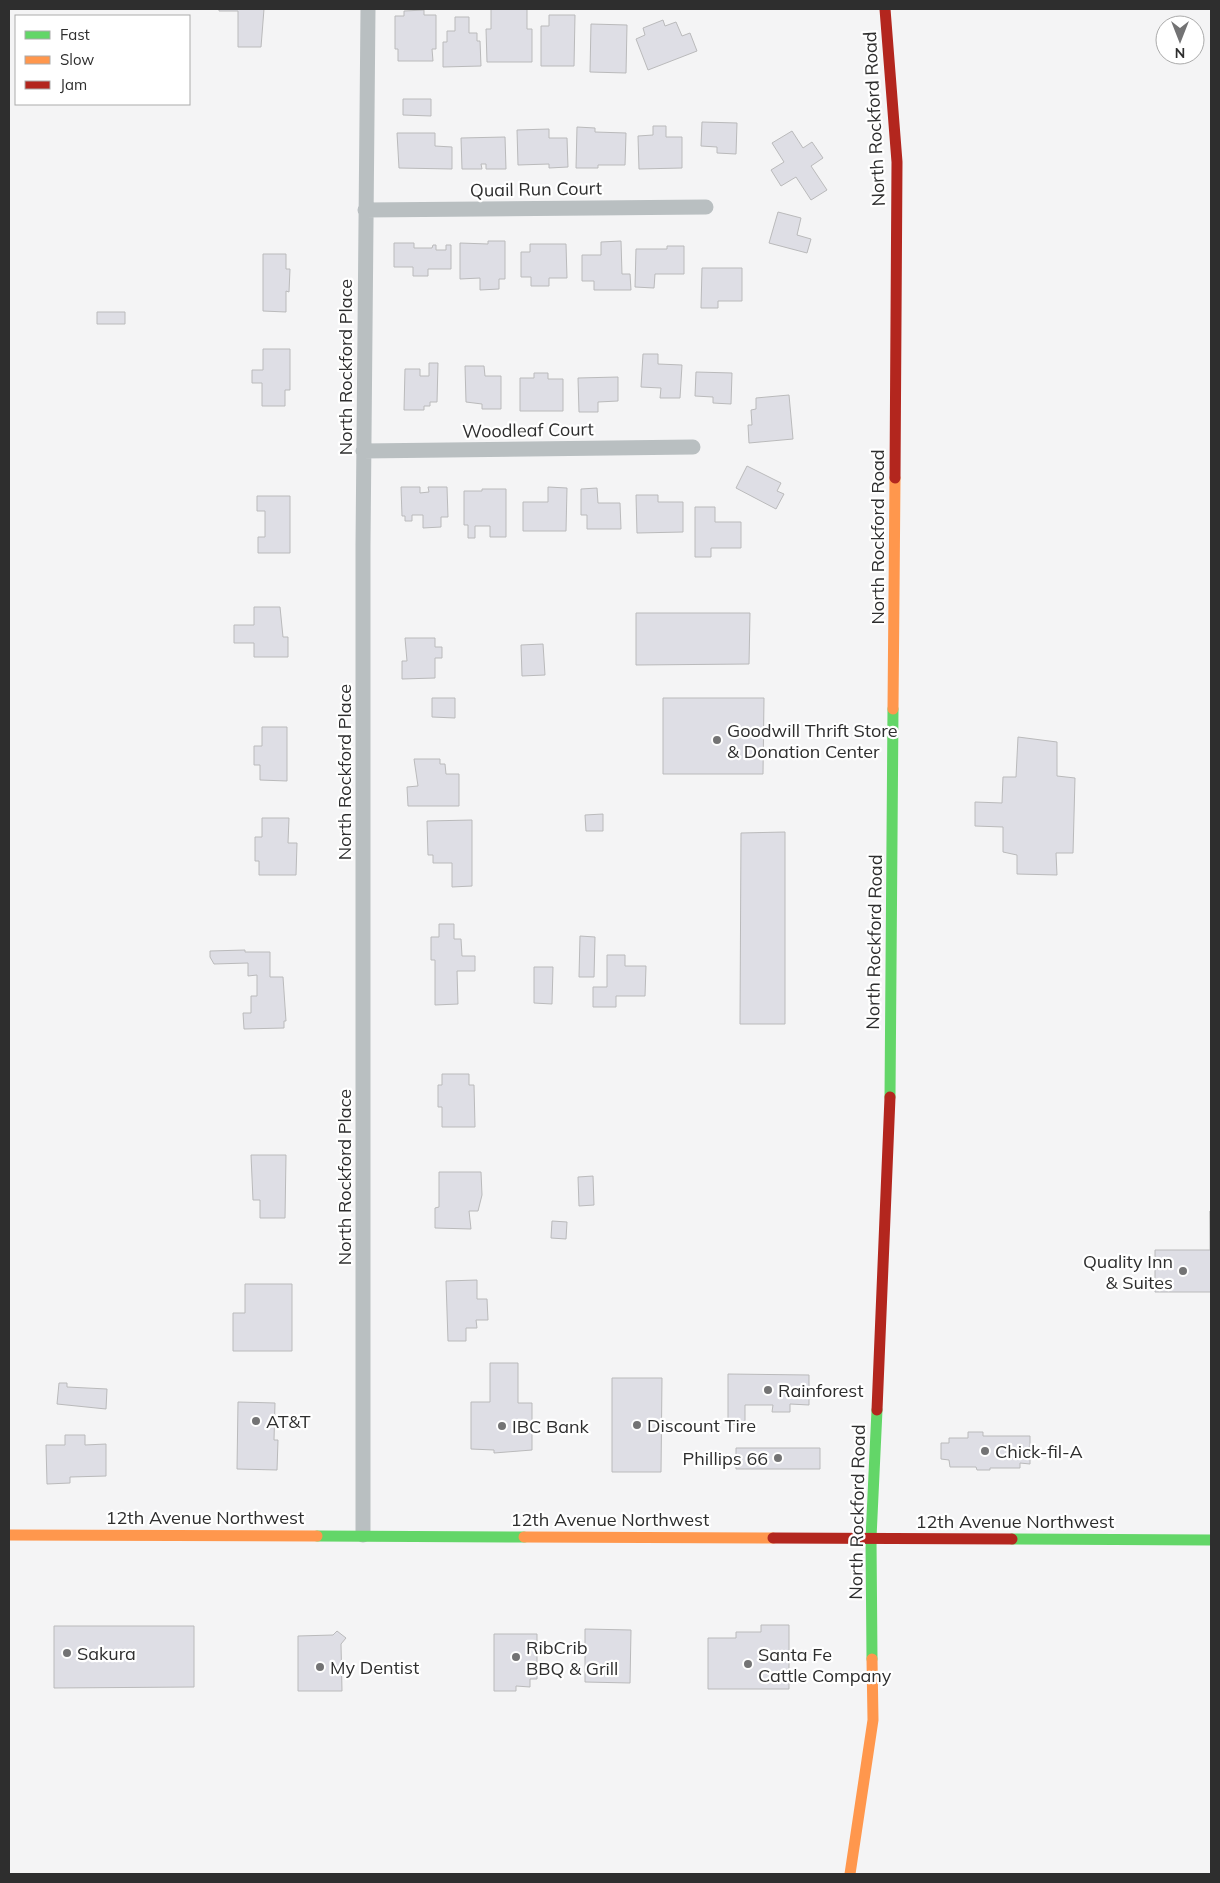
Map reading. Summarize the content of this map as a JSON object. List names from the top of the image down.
{
  "streets": {
    "street": [
      "North Rockford Road",
      "Quail Run Court",
      "North Rockford Place",
      "Woodleaf Court",
      "12th Avenue Northwest"
    ]
  },
  "crossings": [
    ["North Rockford Road", "12th Avenue Northwest"],
    ["Quail Run Court", "North Rockford Place"],
    ["North Rockford Place", "Woodleaf Court"],
    ["North Rockford Place", "12th Avenue Northwest"]
  ],
  "places": [
    "Goodwill Thrift Store & Donation Center",
    "Quality Inn & Suites",
    "Rainforest",
    "AT&T",
    "Discount Tire",
    "IBC Bank",
    "Chick-fil-A",
    "Phillips 66",
    "Sakura",
    "RibCrib BBQ & Grill",
    "Santa Fe Cattle Company",
    "My Dentist"
  ],
  "legend": ["Fast", "Slow", "Jam"],
  "north": "bottom"
}
